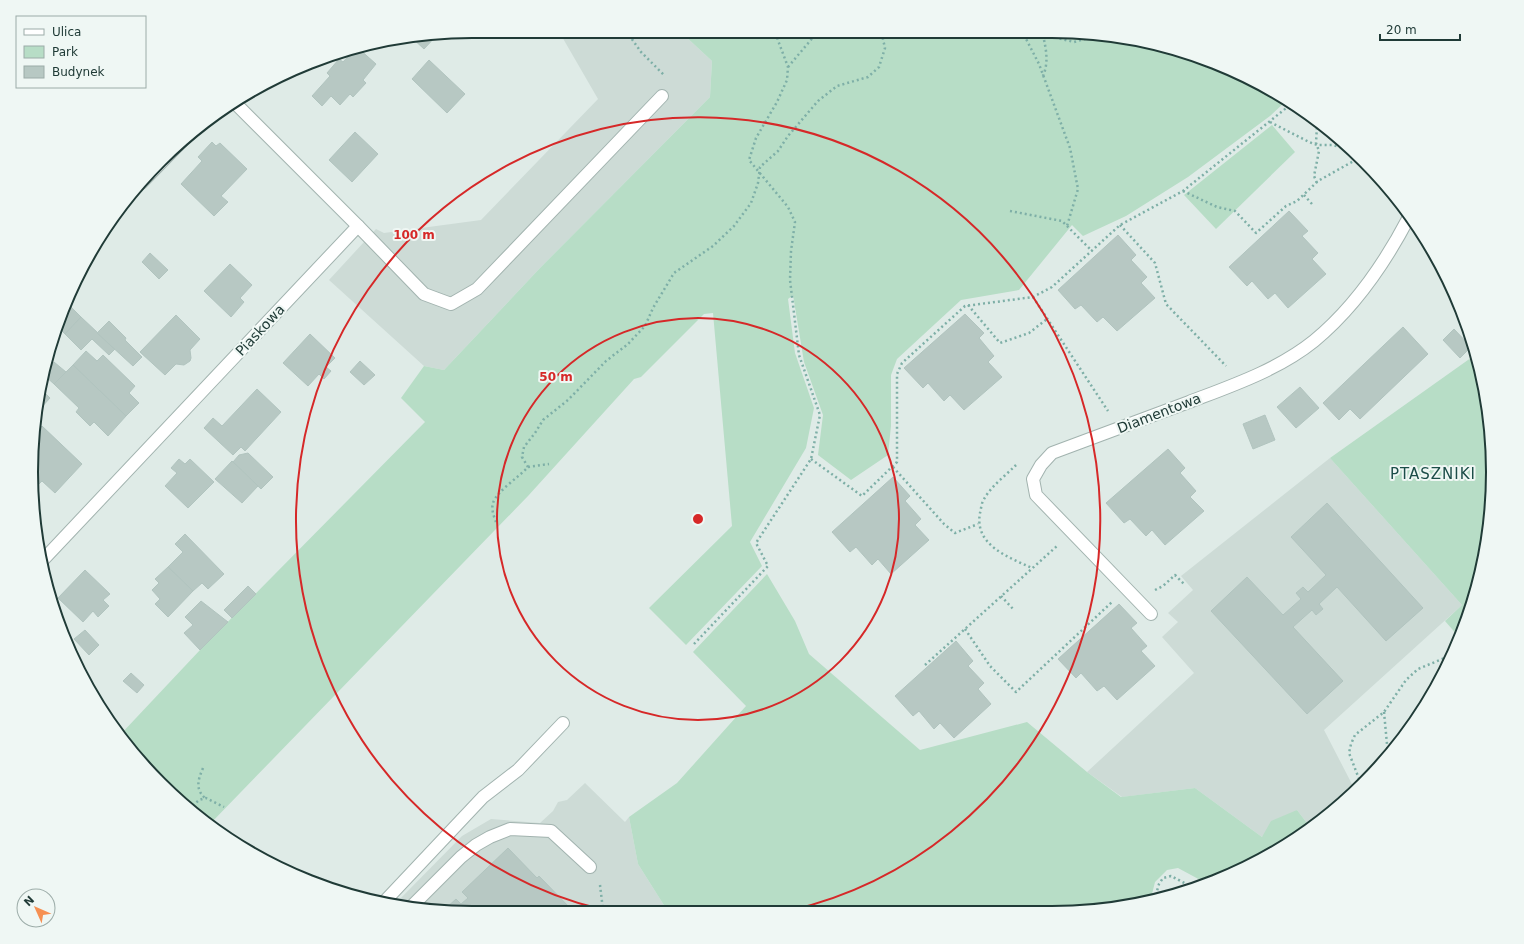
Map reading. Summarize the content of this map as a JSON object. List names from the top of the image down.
{
  "streets": {
    "street": ["Piaskowa", "Diamentowa"]
  },
  "districts": ["PTASZNIKI"],
  "legend": ["Ulica", "Park", "Budynek"],
  "scale_bar": "20 m",
  "north": "top left",
  "rings": ["100 m", "50 m"]
}
